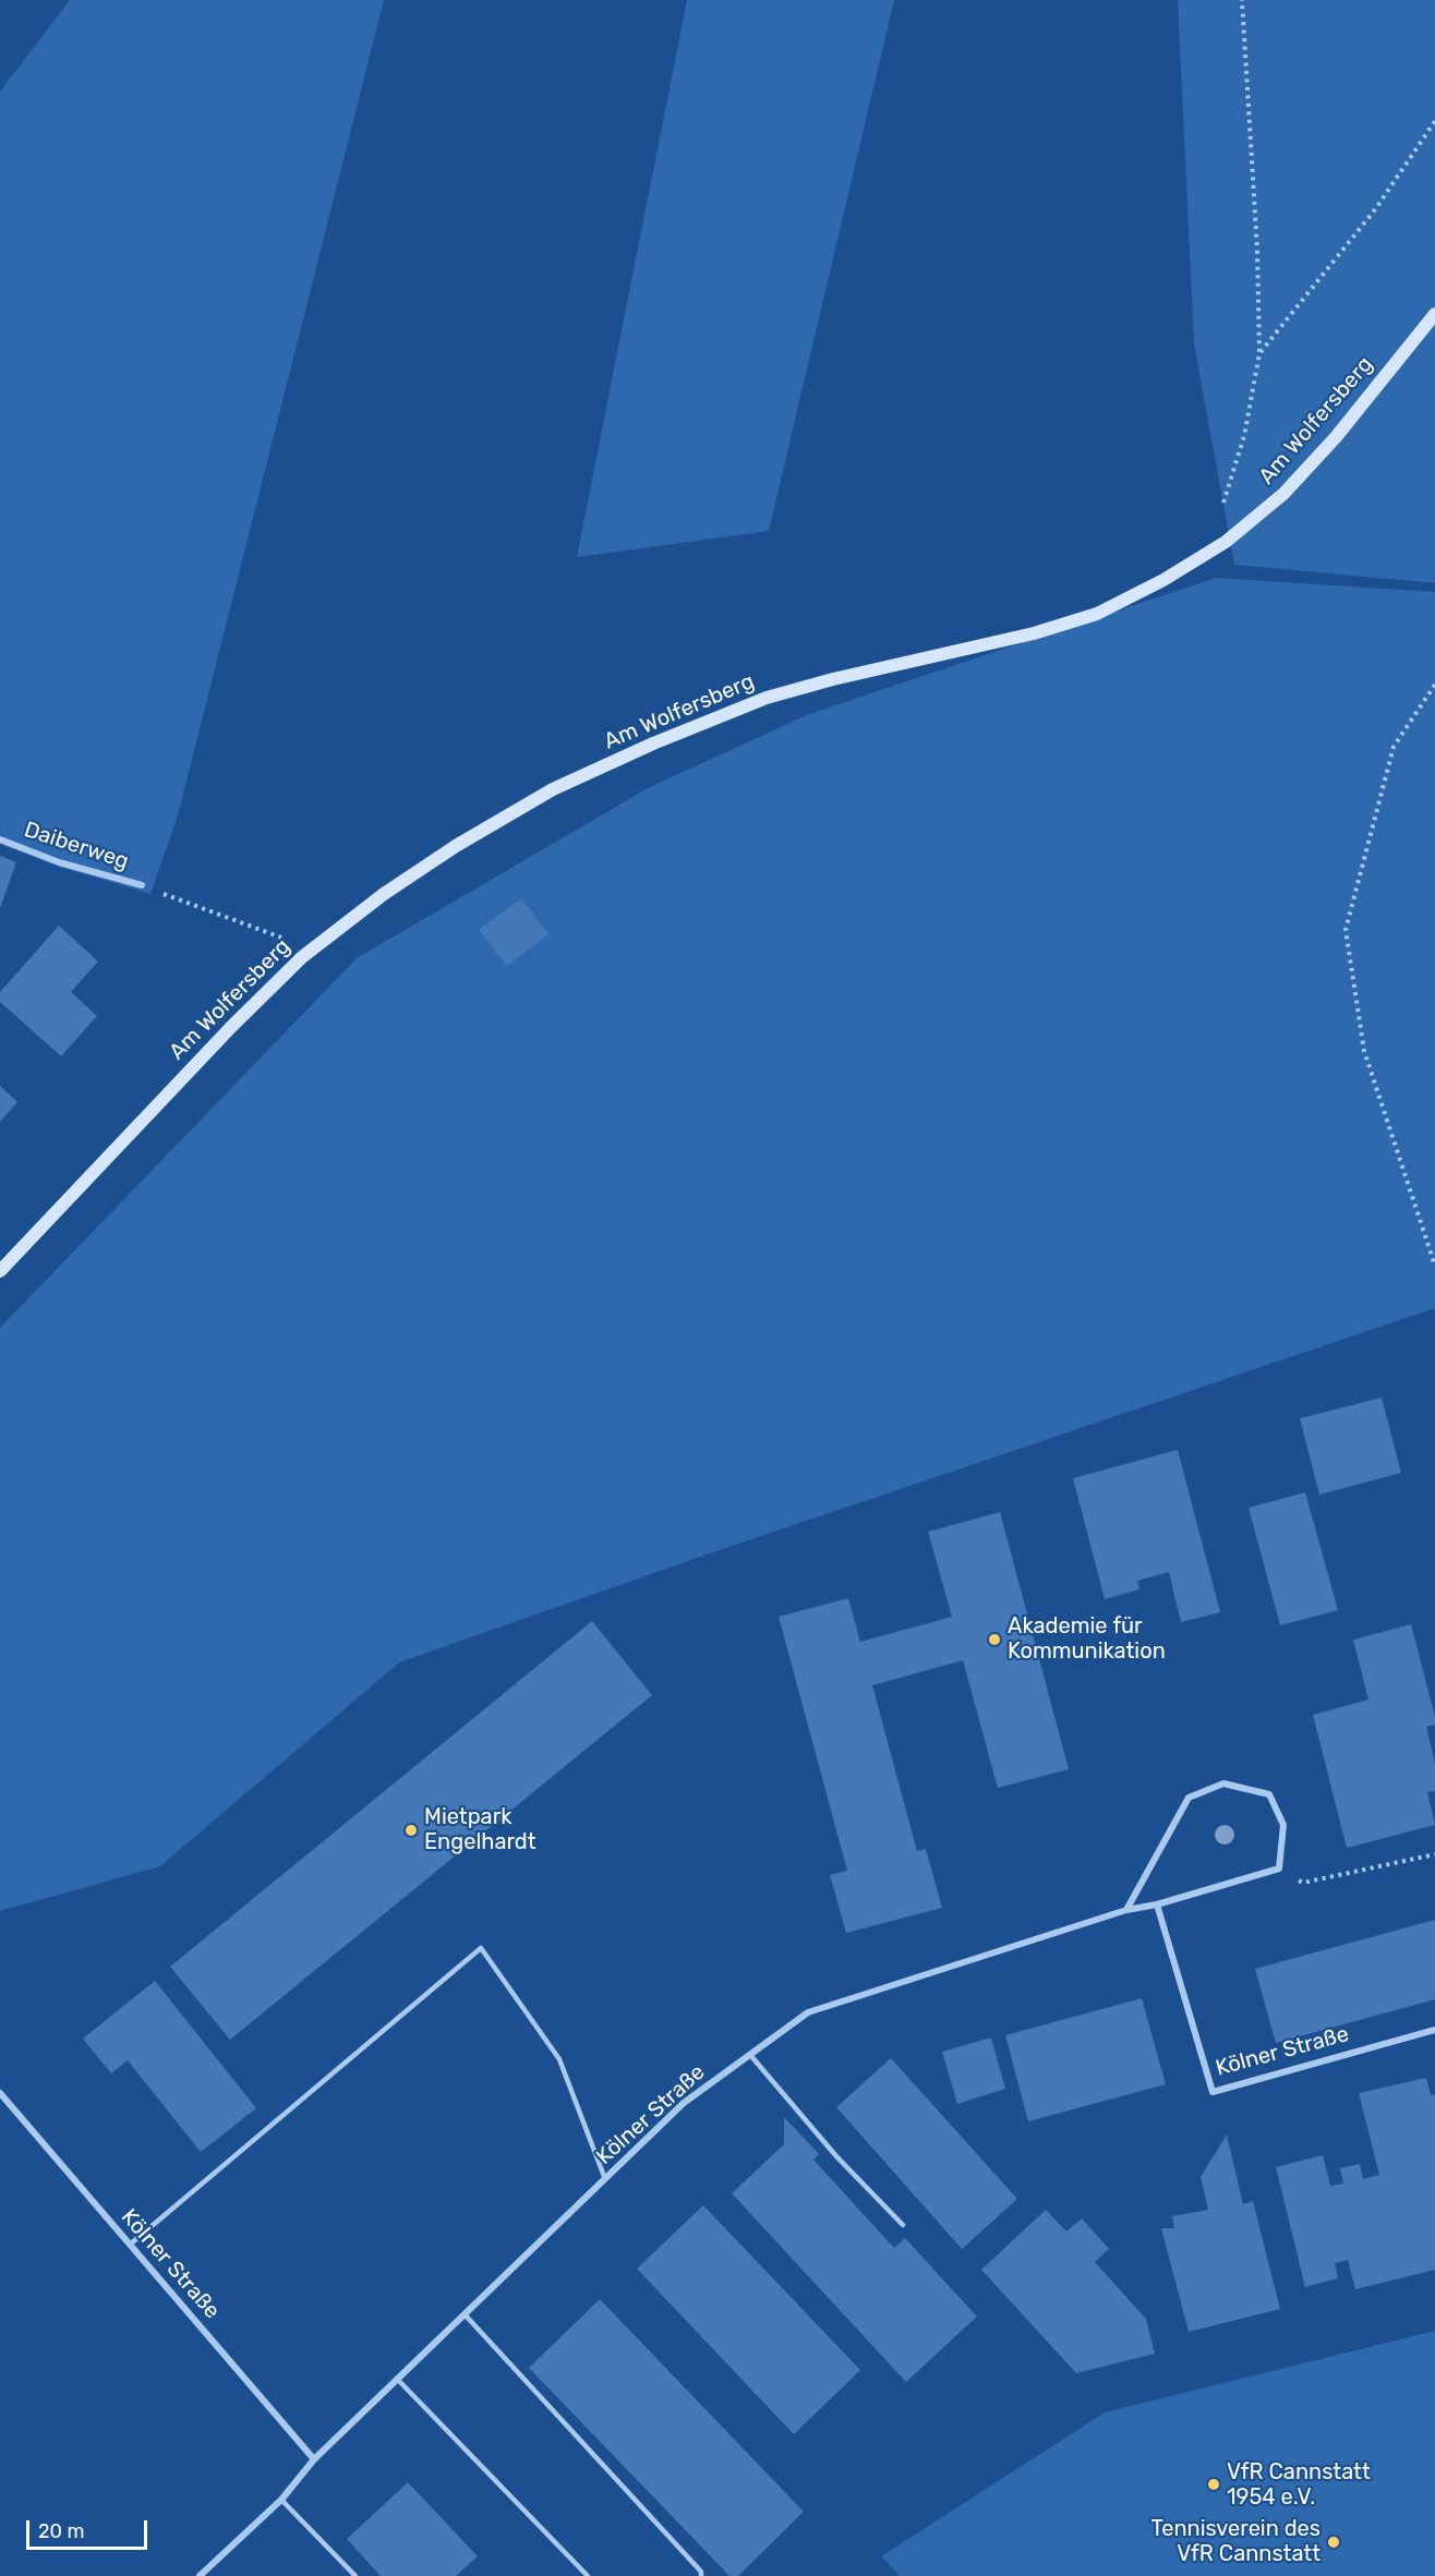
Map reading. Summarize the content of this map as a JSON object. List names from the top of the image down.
{
  "streets": {
    "main road": ["Am Wolfersberg"],
    "street": ["Daiberweg", "Kölner Straße"]
  },
  "places": [
    "Akademie für Kommunikation",
    "Mietpark Engelhardt",
    "VfR Cannstatt 1954 e.V.",
    "Tennisverein des VfR Cannstatt"
  ],
  "scale_bar": "20 m"
}
